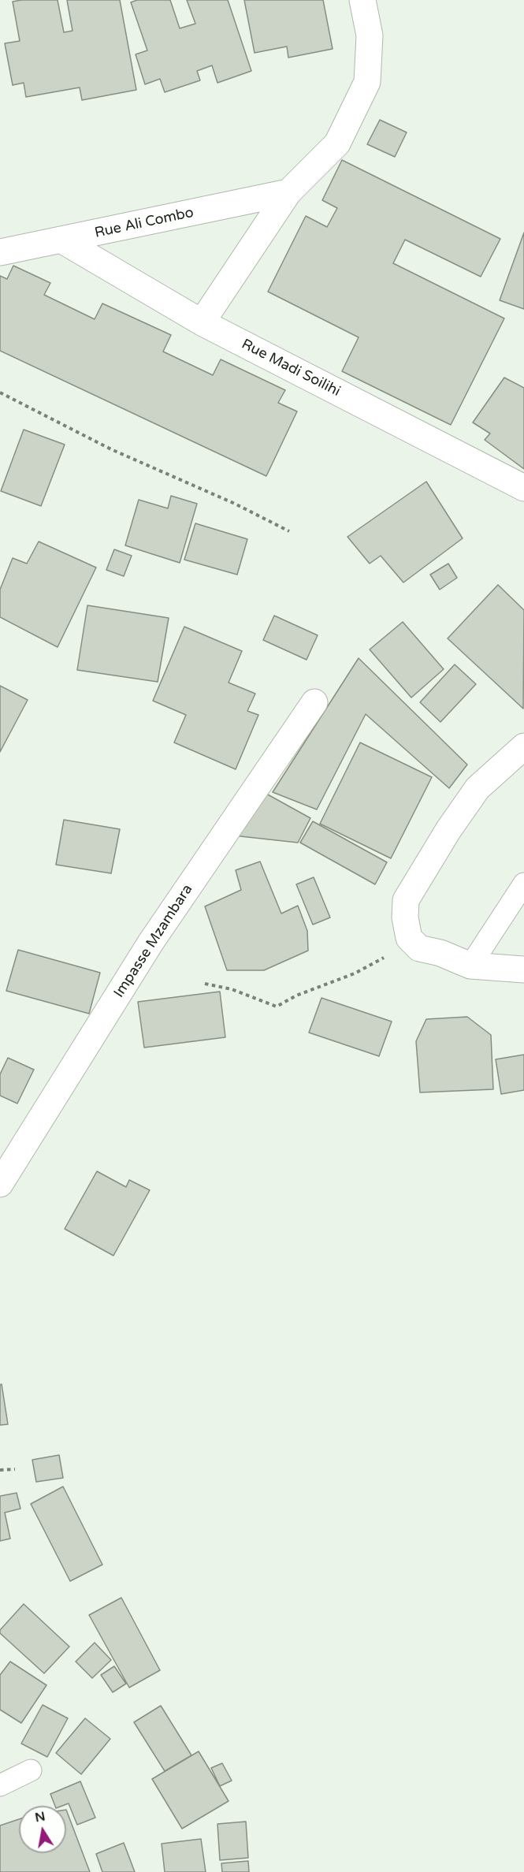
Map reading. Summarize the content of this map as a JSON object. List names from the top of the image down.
{
  "streets": {
    "street": ["Rue Ali Combo", "Rue Madi Soilihi", "Impasse Mzambara"]
  },
  "crossings": [
    ["Rue Ali Combo", "Rue Madi Soilihi"]
  ],
  "north": "top"
}
